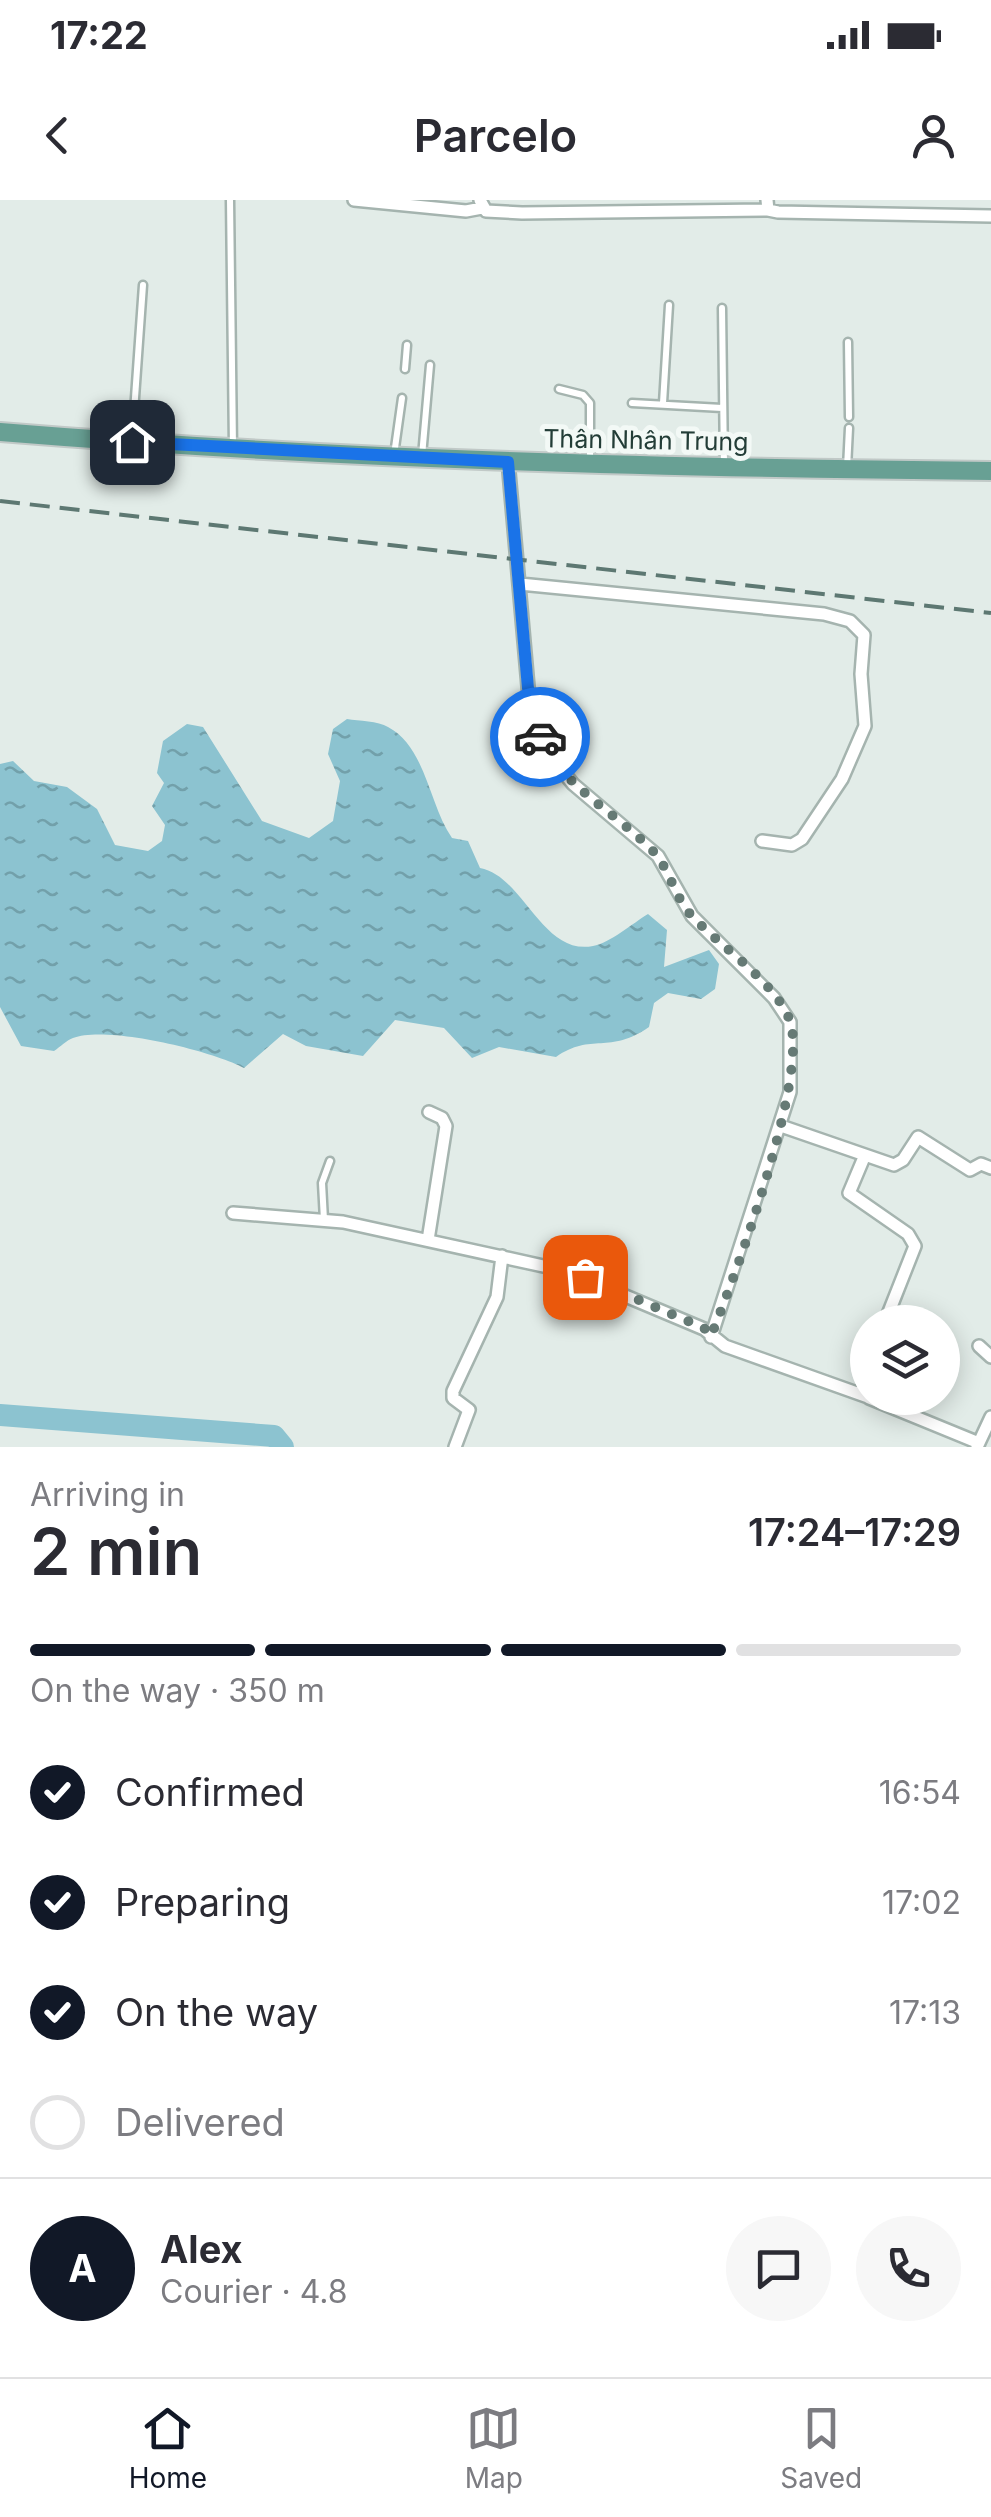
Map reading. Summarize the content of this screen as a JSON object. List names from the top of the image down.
{
  "streets": {
    "main road": ["Thân Nhân Trung"]
  },
  "page": {
    "status": "17:22",
    "header": "Parcelo",
    "heading": ["2 min", "Arriving in", "17:24–17:29"],
    "panel": ["Alex", "Courier · 4.8"],
    "bar": "On the way · 350 m",
    "list": [
      ["Confirmed", "16:54"],
      ["Preparing", "17:02"],
      ["On the way", "17:13"],
      "Delivered"
    ],
    "round": "A",
    "tabs": ["Home", "Map", "Saved"]
  }
}
